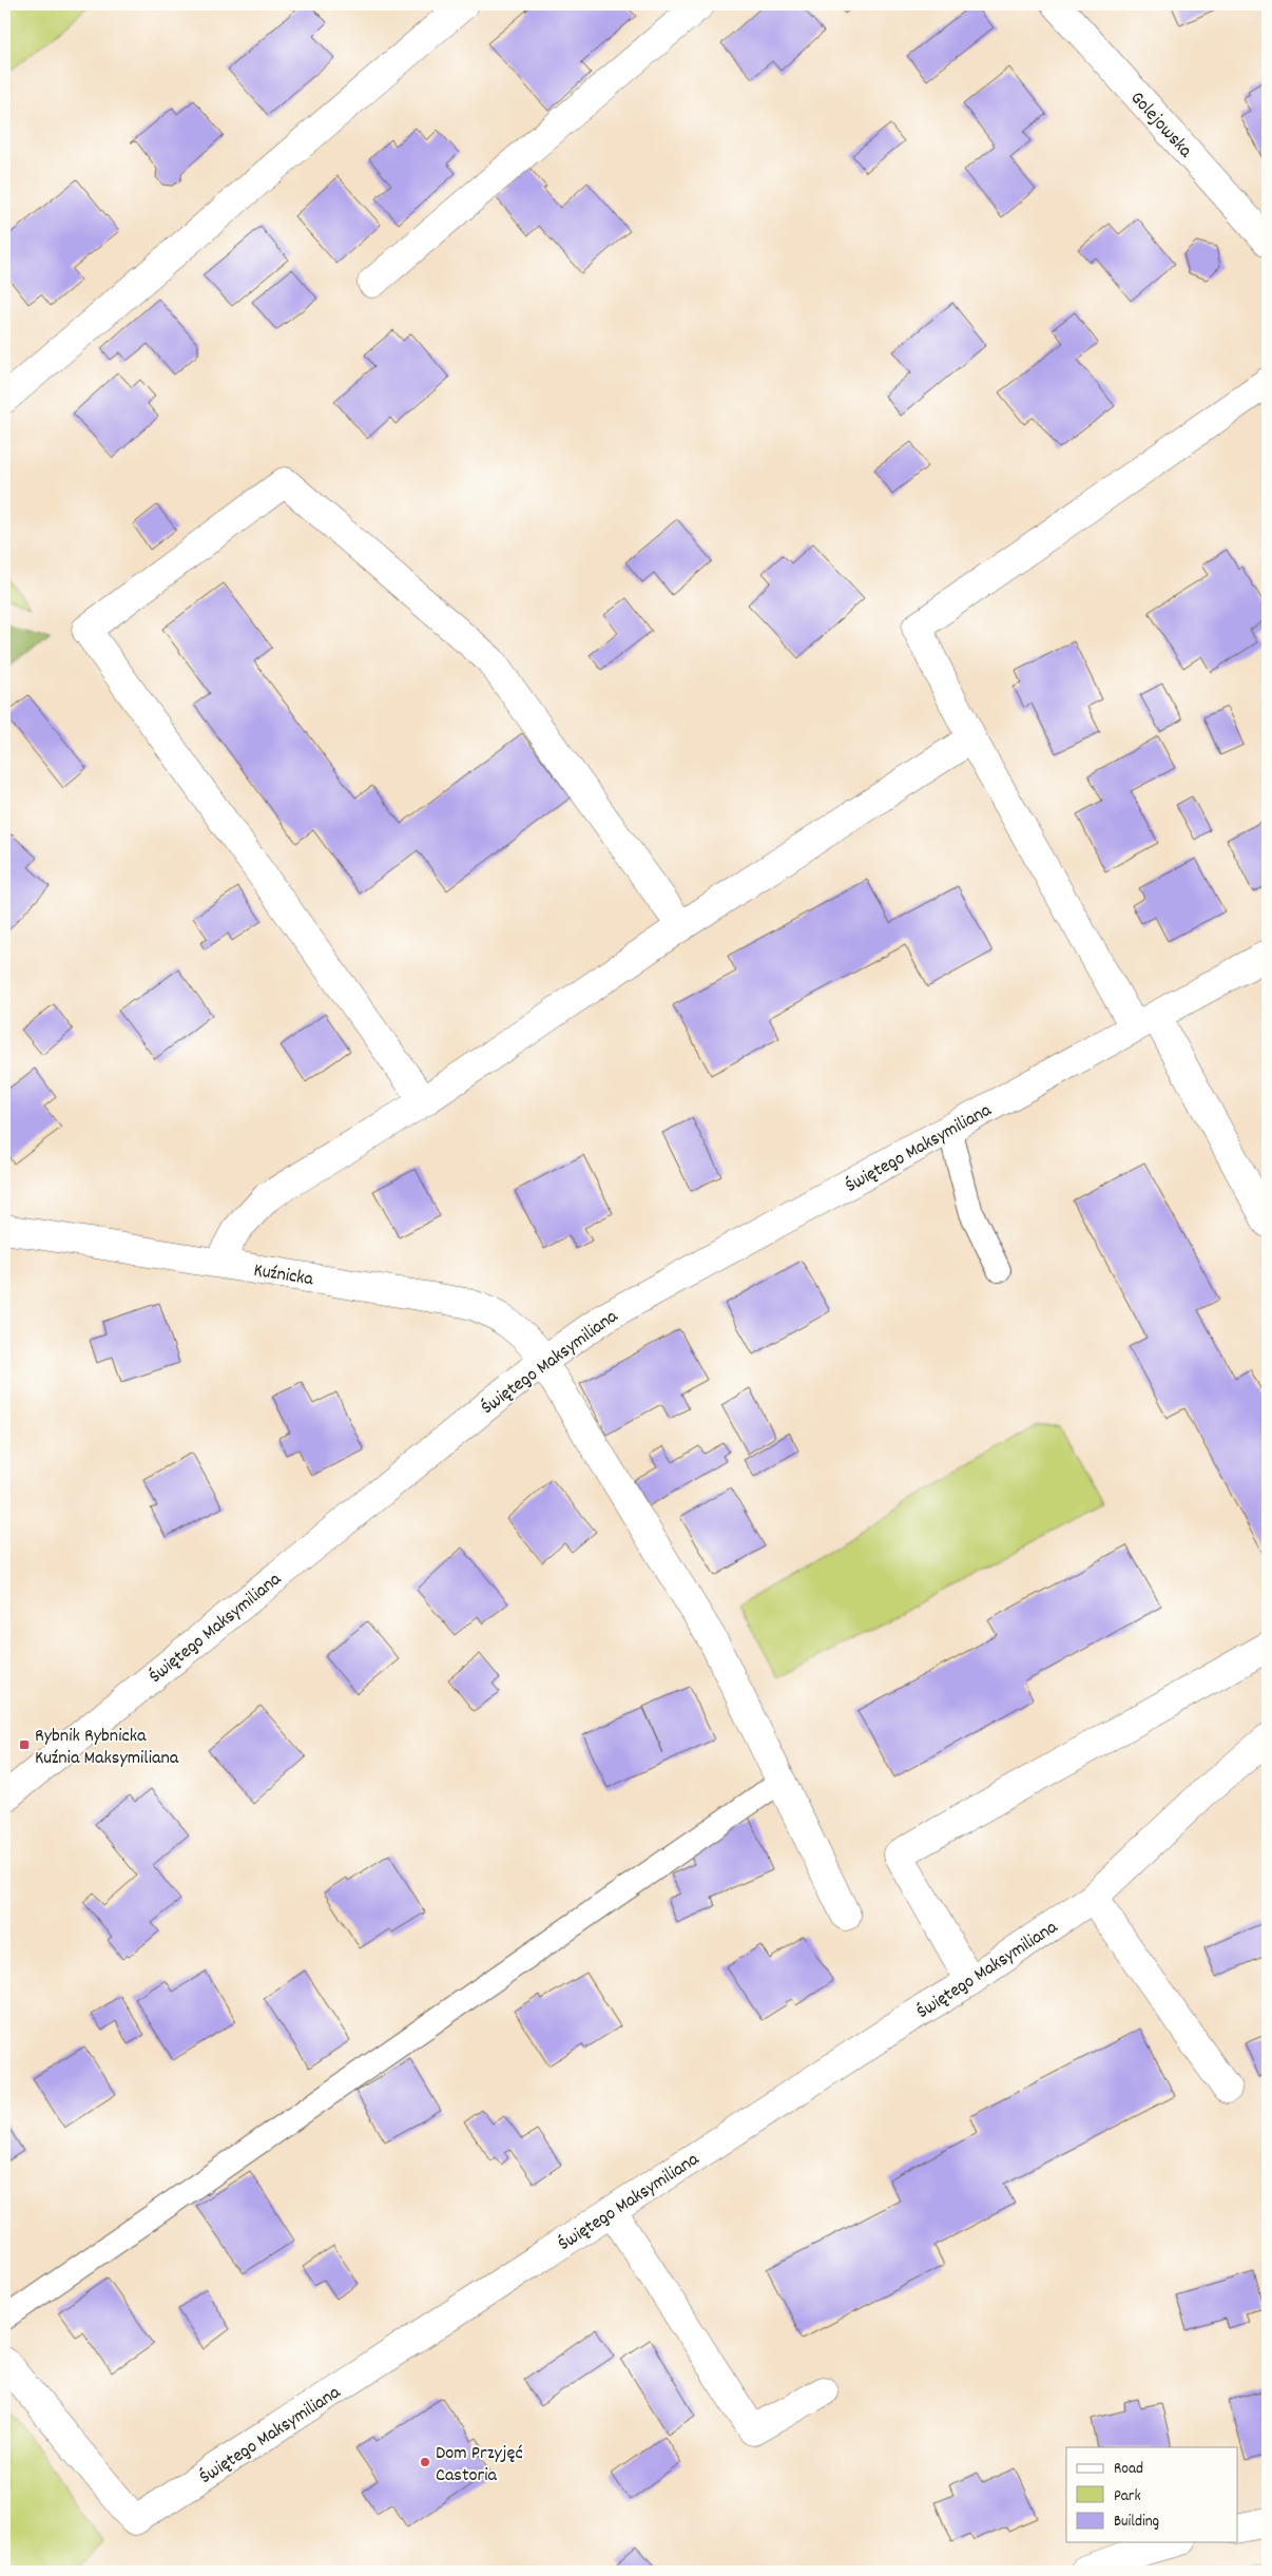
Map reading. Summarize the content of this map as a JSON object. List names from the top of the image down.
{
  "streets": {
    "street": ["Golejowska", "Świętego Maksymiliana", "Kuźnicka"]
  },
  "crossings": [
    ["Świętego Maksymiliana", "Kuźnicka"]
  ],
  "places": {
    "transit": ["Rybnik Rybnicka Kuźnia Maksymiliana"],
    "other": ["Dom Przyjęć Castoria"]
  },
  "legend": ["Road", "Park", "Building"]
}
